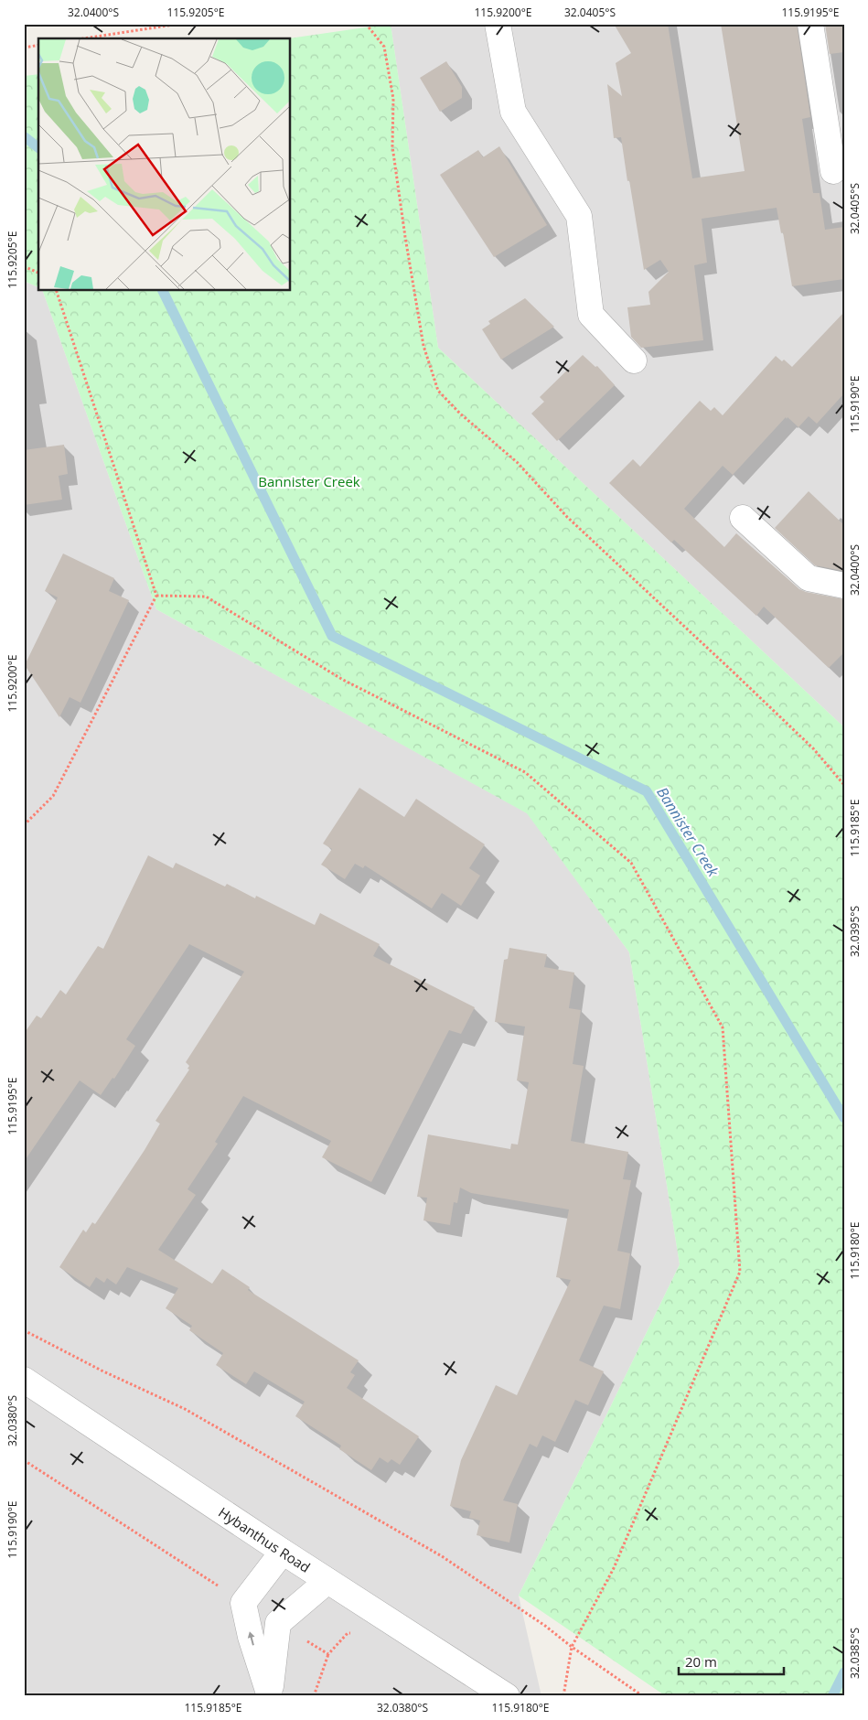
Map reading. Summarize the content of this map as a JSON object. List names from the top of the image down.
{
  "streets": {
    "street": ["Hybanthus Road"]
  },
  "water": ["Bannister Creek"],
  "parks": ["Bannister Creek"],
  "scale_bar": "20 m",
  "coordinates": [
    "32.0400°S",
    "115.9205°E",
    "115.9200°E",
    "32.0405°S",
    "115.9195°E",
    "115.9190°E",
    "115.9185°E",
    "32.0395°S",
    "115.9180°E",
    "32.0380°S",
    "32.0385°S"
  ]
}
